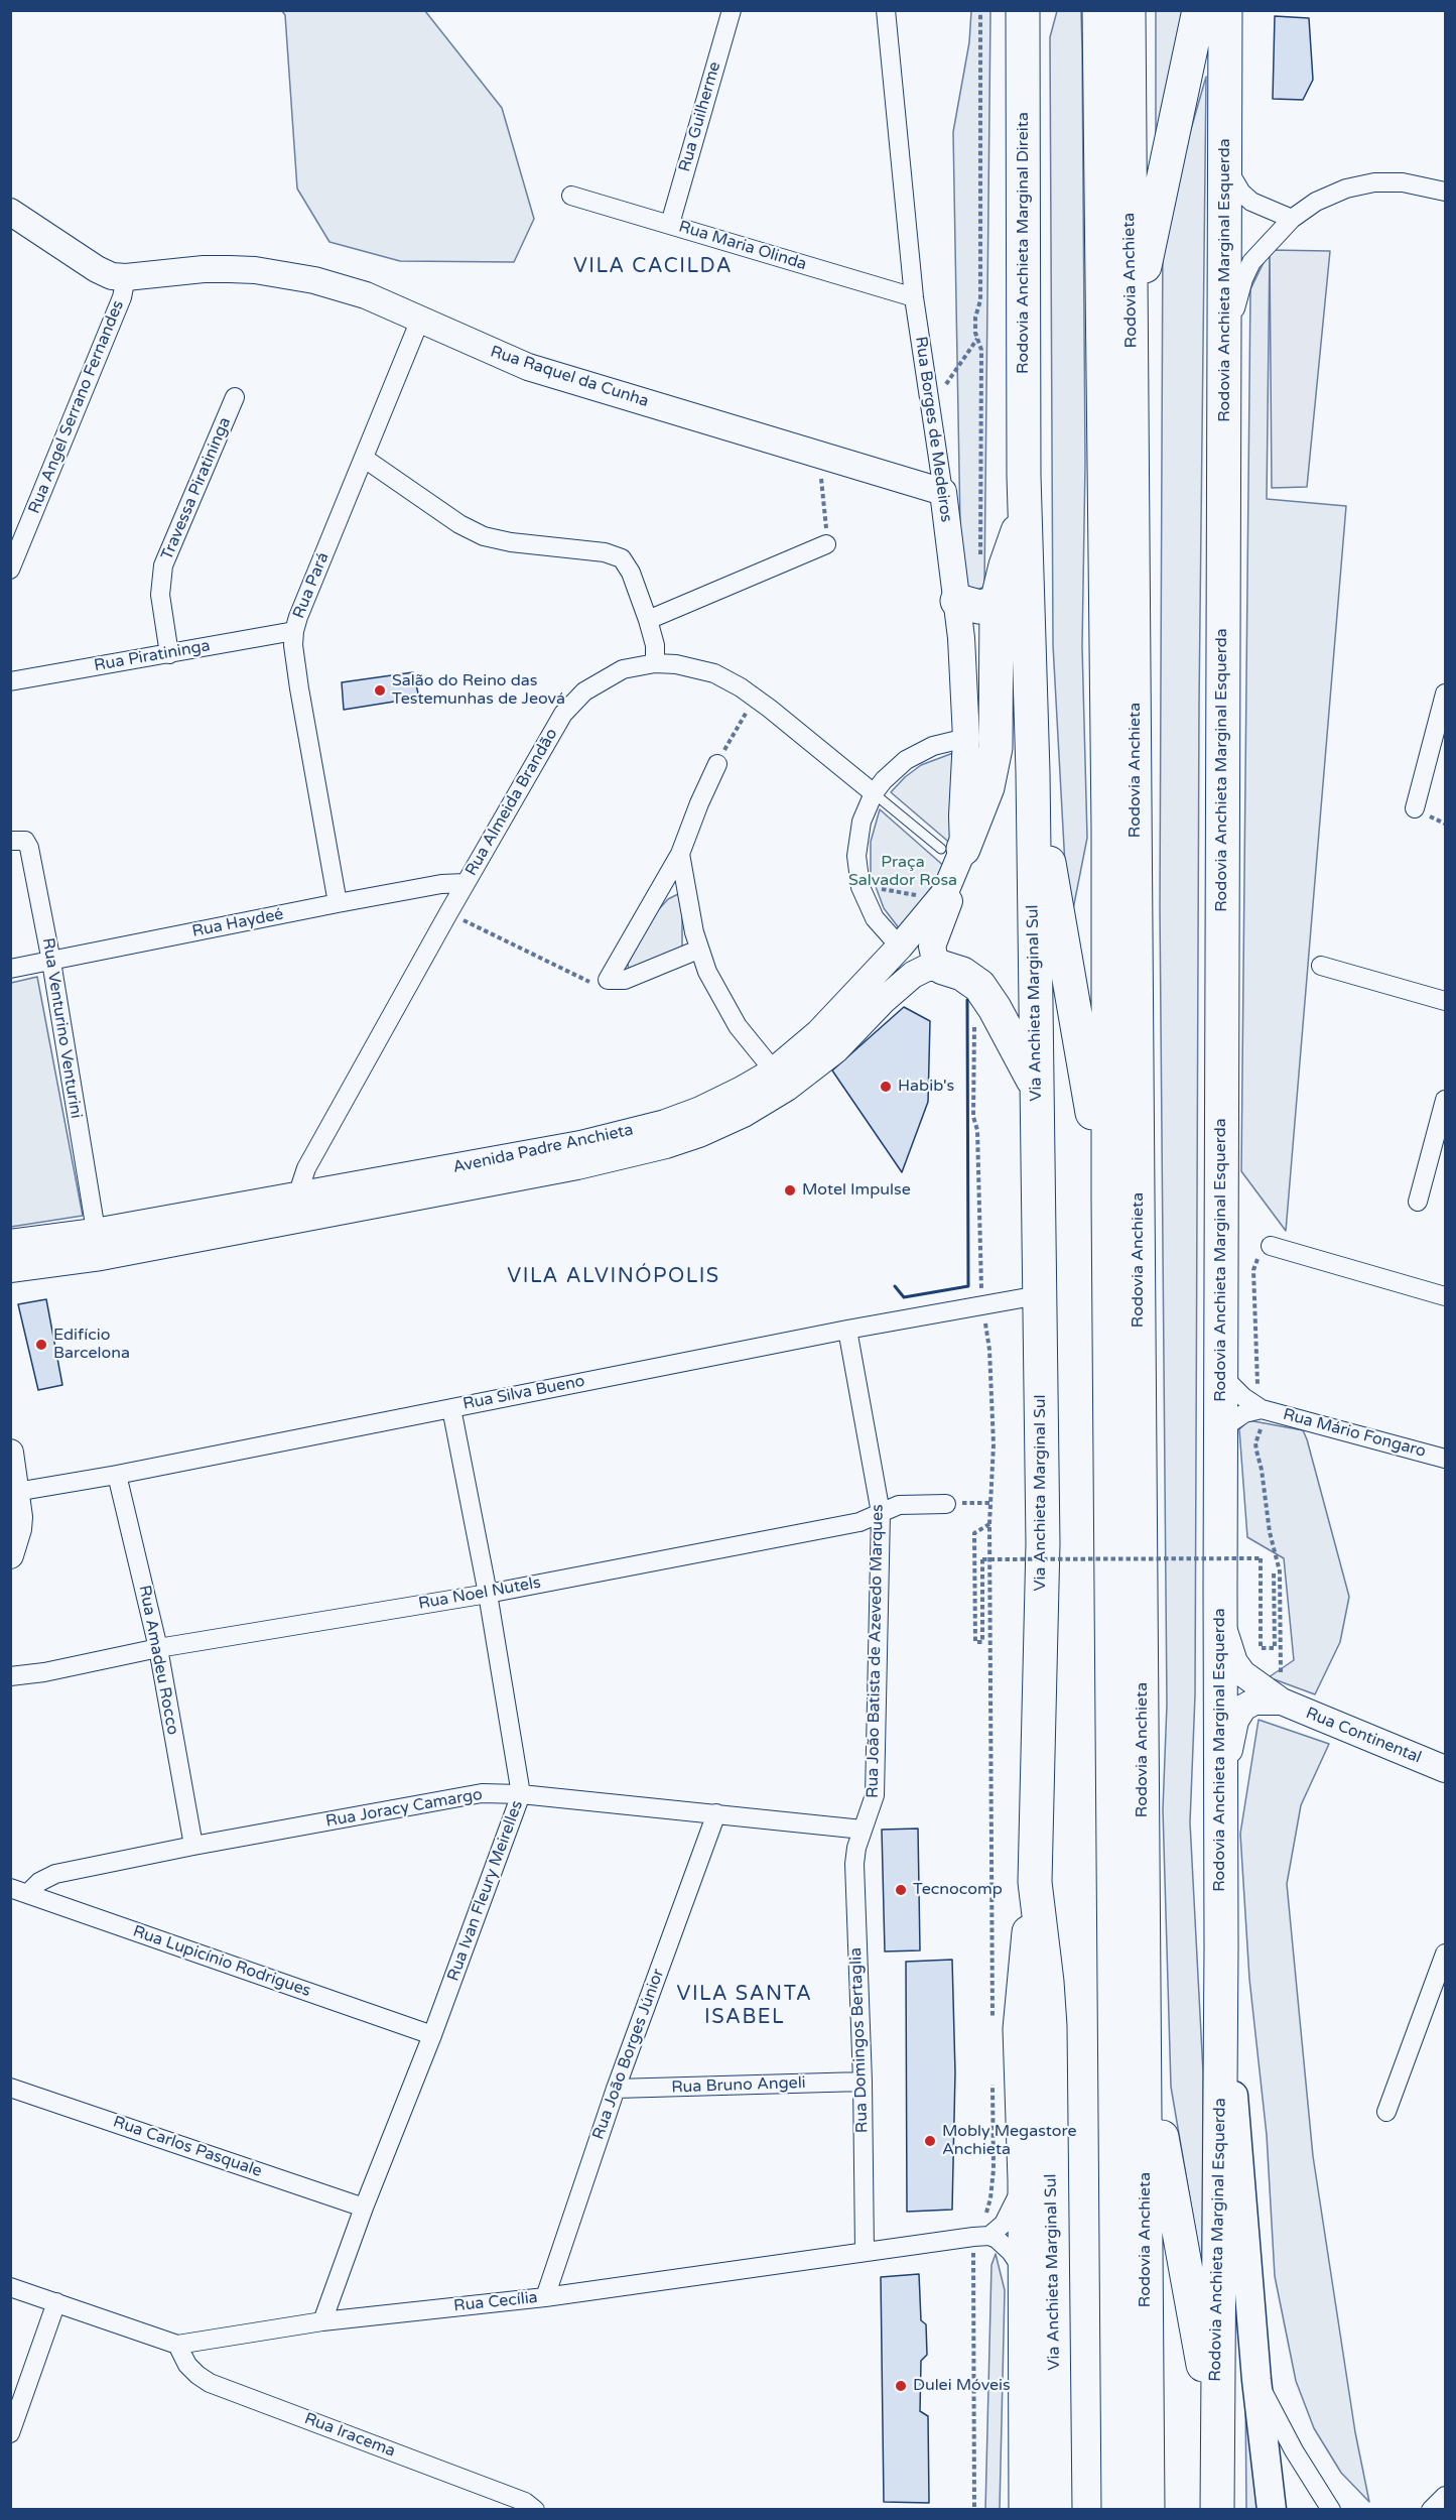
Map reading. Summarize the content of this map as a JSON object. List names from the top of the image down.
{
  "streets": {
    "highway": [
      "Rodovia Anchieta Marginal Direita",
      "Rodovia Anchieta",
      "Rodovia Anchieta Marginal Esquerda",
      "Via Anchieta Marginal Sul"
    ],
    "street": [
      "Rua Guilherme",
      "Rua Maria Olinda",
      "Rua Raquel da Cunha",
      "Rua Angel Serrano Fernandes",
      "Rua Borges de Medeiros",
      "Travessa Piratininga",
      "Rua Pará",
      "Rua Piratininga",
      "Rua Almeida Brandão",
      "Rua Haydeé",
      "Rua Venturino Venturini",
      "Avenida Padre Anchieta",
      "Rua Silva Bueno",
      "Rua Mário Fongaro",
      "Rua Noel Nutels",
      "Rua João Batista de Azevedo Marques",
      "Rua Amadeu Rocco",
      "Rua Continental",
      "Rua Joracy Camargo",
      "Rua Ivan Fleury Meirelles",
      "Rua Lupicínio Rodrigues",
      "Rua Domingos Bertaglia",
      "Rua João Borges Júnior",
      "Rua Bruno Angeli",
      "Rua Carlos Pasquale",
      "Rua Cecília",
      "Rua Iracema"
    ]
  },
  "crossings": [
    ["Rua Guilherme", "Rua Maria Olinda"],
    ["Rodovia Anchieta Marginal Direita", "Via Anchieta Marginal Sul"],
    ["Rua Maria Olinda", "Rua Borges de Medeiros"],
    ["Rodovia Anchieta Marginal Esquerda", "Rua Continental"],
    ["Rua Raquel da Cunha", "Rua Angel Serrano Fernandes"],
    ["Rua Raquel da Cunha", "Rua Borges de Medeiros"],
    ["Rua Raquel da Cunha", "Rua Pará"],
    ["Rua Borges de Medeiros", "Avenida Padre Anchieta"],
    ["Travessa Piratininga", "Rua Piratininga"],
    ["Rua Pará", "Rua Piratininga"],
    ["Rua Pará", "Rua Haydeé"],
    ["Rua Almeida Brandão", "Rua Haydeé"],
    ["Rua Almeida Brandão", "Avenida Padre Anchieta"],
    ["Rua Haydeé", "Rua Venturino Venturini"],
    ["Via Anchieta Marginal Sul", "Rua Silva Bueno"],
    ["Rua Venturino Venturini", "Avenida Padre Anchieta"],
    ["Rua Silva Bueno", "Rua João Batista de Azevedo Marques"],
    ["Rua Silva Bueno", "Rua Amadeu Rocco"],
    ["Rua Silva Bueno", "Rua Ivan Fleury Meirelles"],
    ["Rua Noel Nutels", "Rua João Batista de Azevedo Marques"],
    ["Rua Noel Nutels", "Rua Amadeu Rocco"],
    ["Rua Noel Nutels", "Rua Ivan Fleury Meirelles"],
    ["Rua João Batista de Azevedo Marques", "Rua Joracy Camargo"],
    ["Rua João Batista de Azevedo Marques", "Rua Domingos Bertaglia"],
    ["Rua Amadeu Rocco", "Rua Joracy Camargo"],
    ["Rua Joracy Camargo", "Rua Ivan Fleury Meirelles"],
    ["Rua Joracy Camargo", "Rua Lupicínio Rodrigues"],
    ["Rua Joracy Camargo", "Rua Domingos Bertaglia"],
    ["Rua Joracy Camargo", "Rua João Borges Júnior"],
    ["Rua Ivan Fleury Meirelles", "Rua Lupicínio Rodrigues"],
    ["Rua Ivan Fleury Meirelles", "Rua Carlos Pasquale"],
    ["Rua Ivan Fleury Meirelles", "Rua Cecília"],
    ["Rua Domingos Bertaglia", "Rua Bruno Angeli"],
    ["Rua Domingos Bertaglia", "Rua Cecília"],
    ["Rua João Borges Júnior", "Rua Bruno Angeli"],
    ["Rua João Borges Júnior", "Rua Cecília"],
    ["Rua Cecília", "Rua Iracema"]
  ],
  "districts": ["VILA CACILDA", "VILA ALVINÓPOLIS", "VILA SANTA ISABEL"],
  "parks": ["Praça Salvador Rosa"],
  "places": [
    "Salão do Reino das Testemunhas de Jeová",
    "Habib's",
    "Motel Impulse",
    "Edifício Barcelona",
    "Tecnocomp",
    "Mobly Megastore Anchieta",
    "Dulei Móveis"
  ]
}
